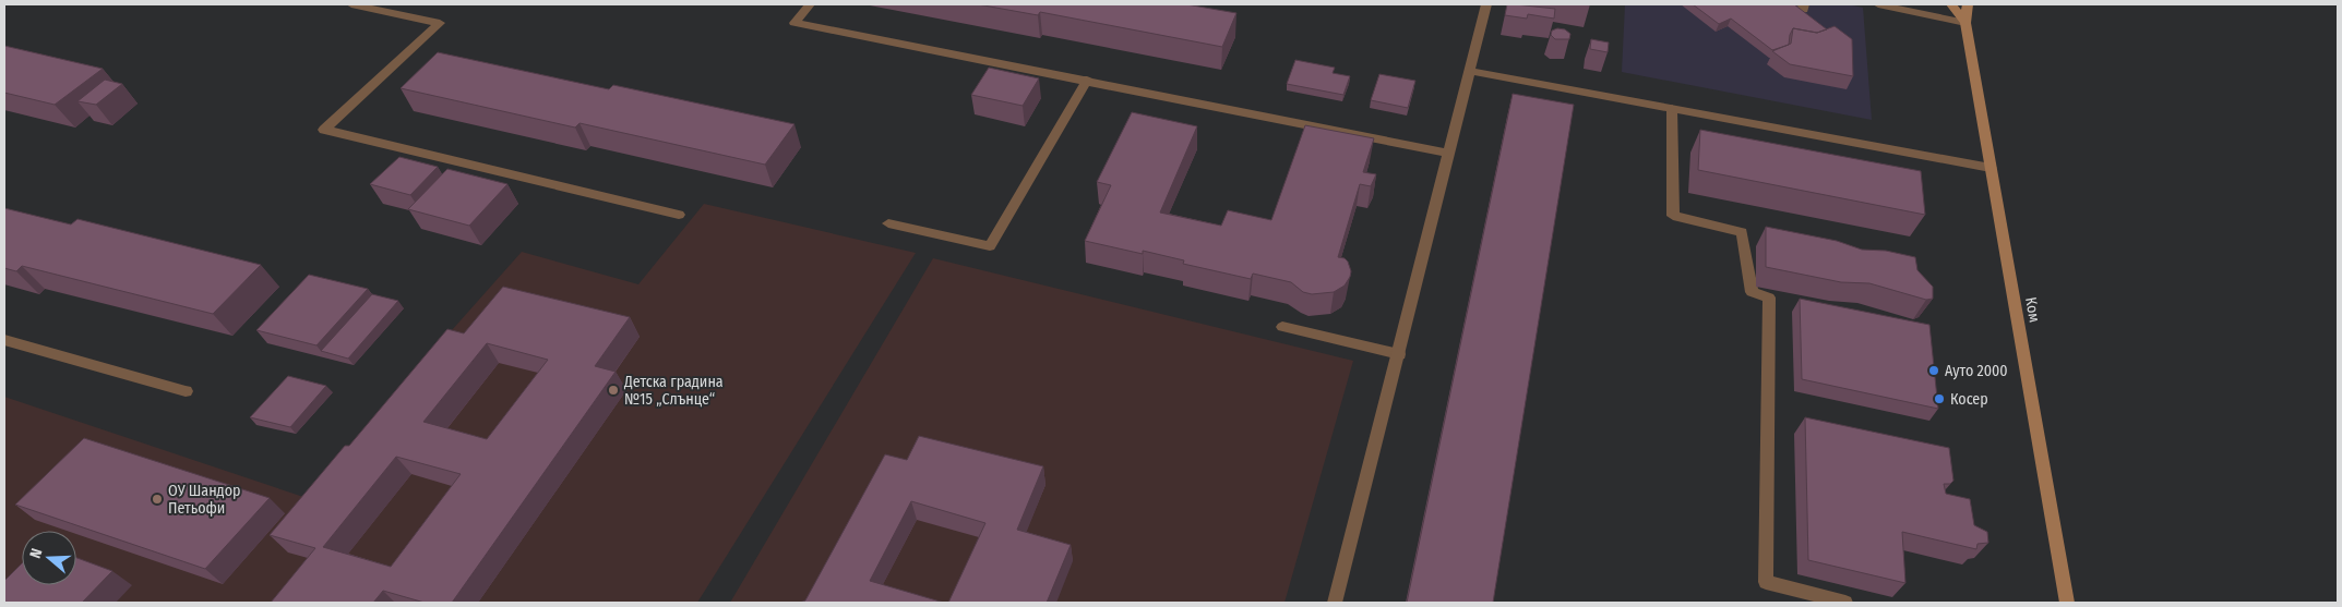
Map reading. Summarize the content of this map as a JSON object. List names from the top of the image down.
{
  "streets": {
    "street": ["Ком"]
  },
  "places": [
    "Ауто 2000",
    "Детска градина №15 „Слънце“",
    "Косер",
    "ОУ Шандор Петьофи"
  ],
  "north": "left"
}
